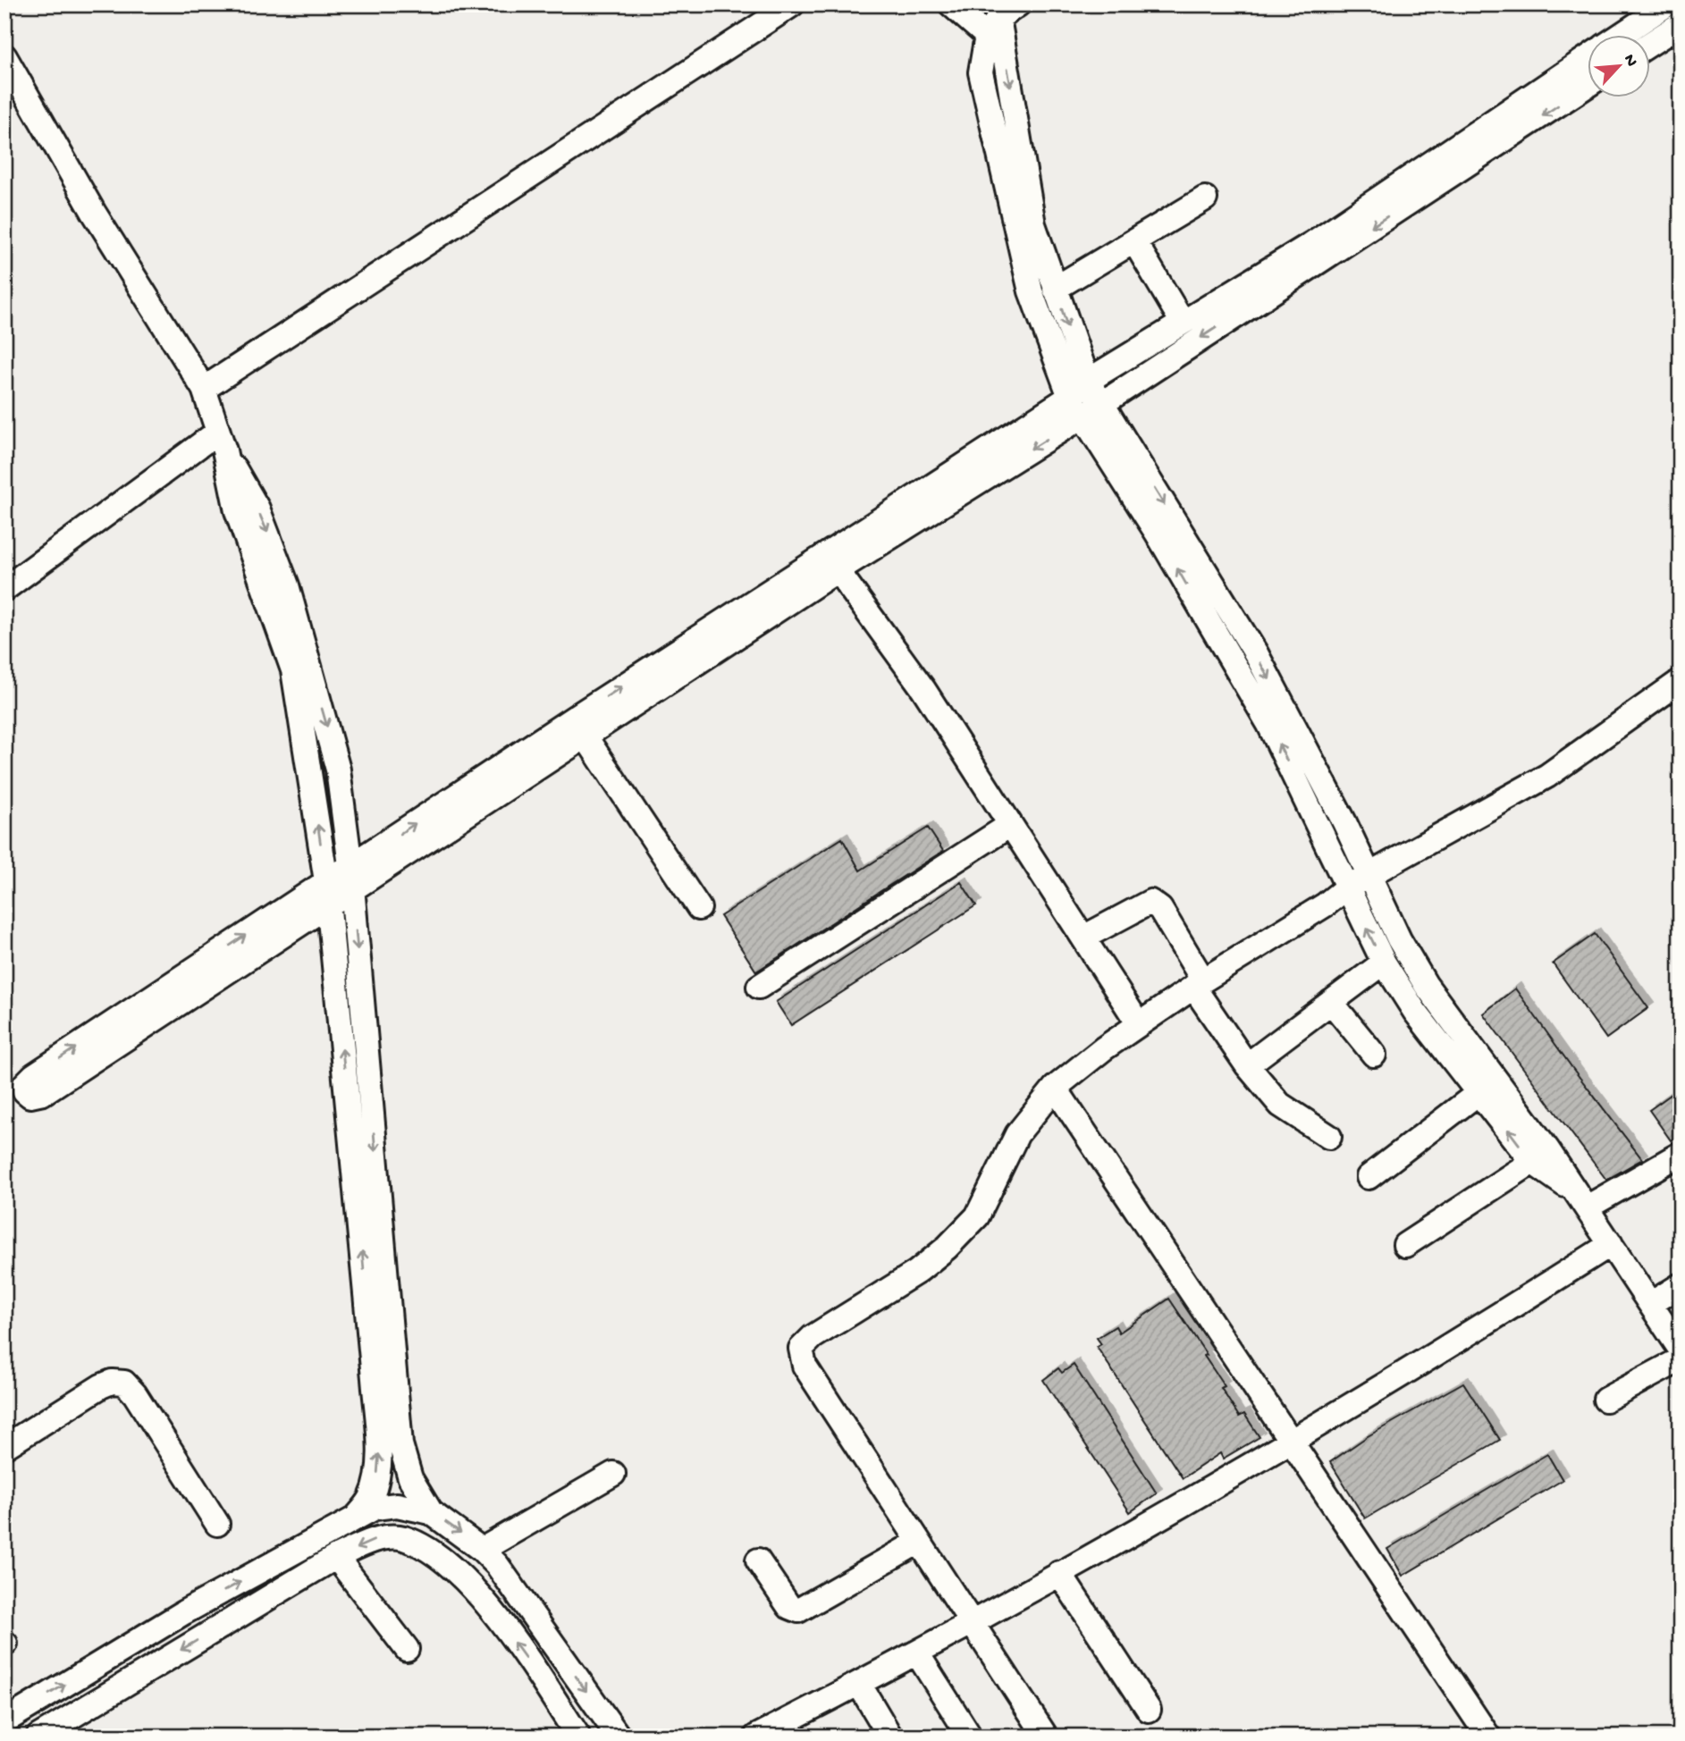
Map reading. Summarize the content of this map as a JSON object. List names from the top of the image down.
{
  "north": "top right"
}
